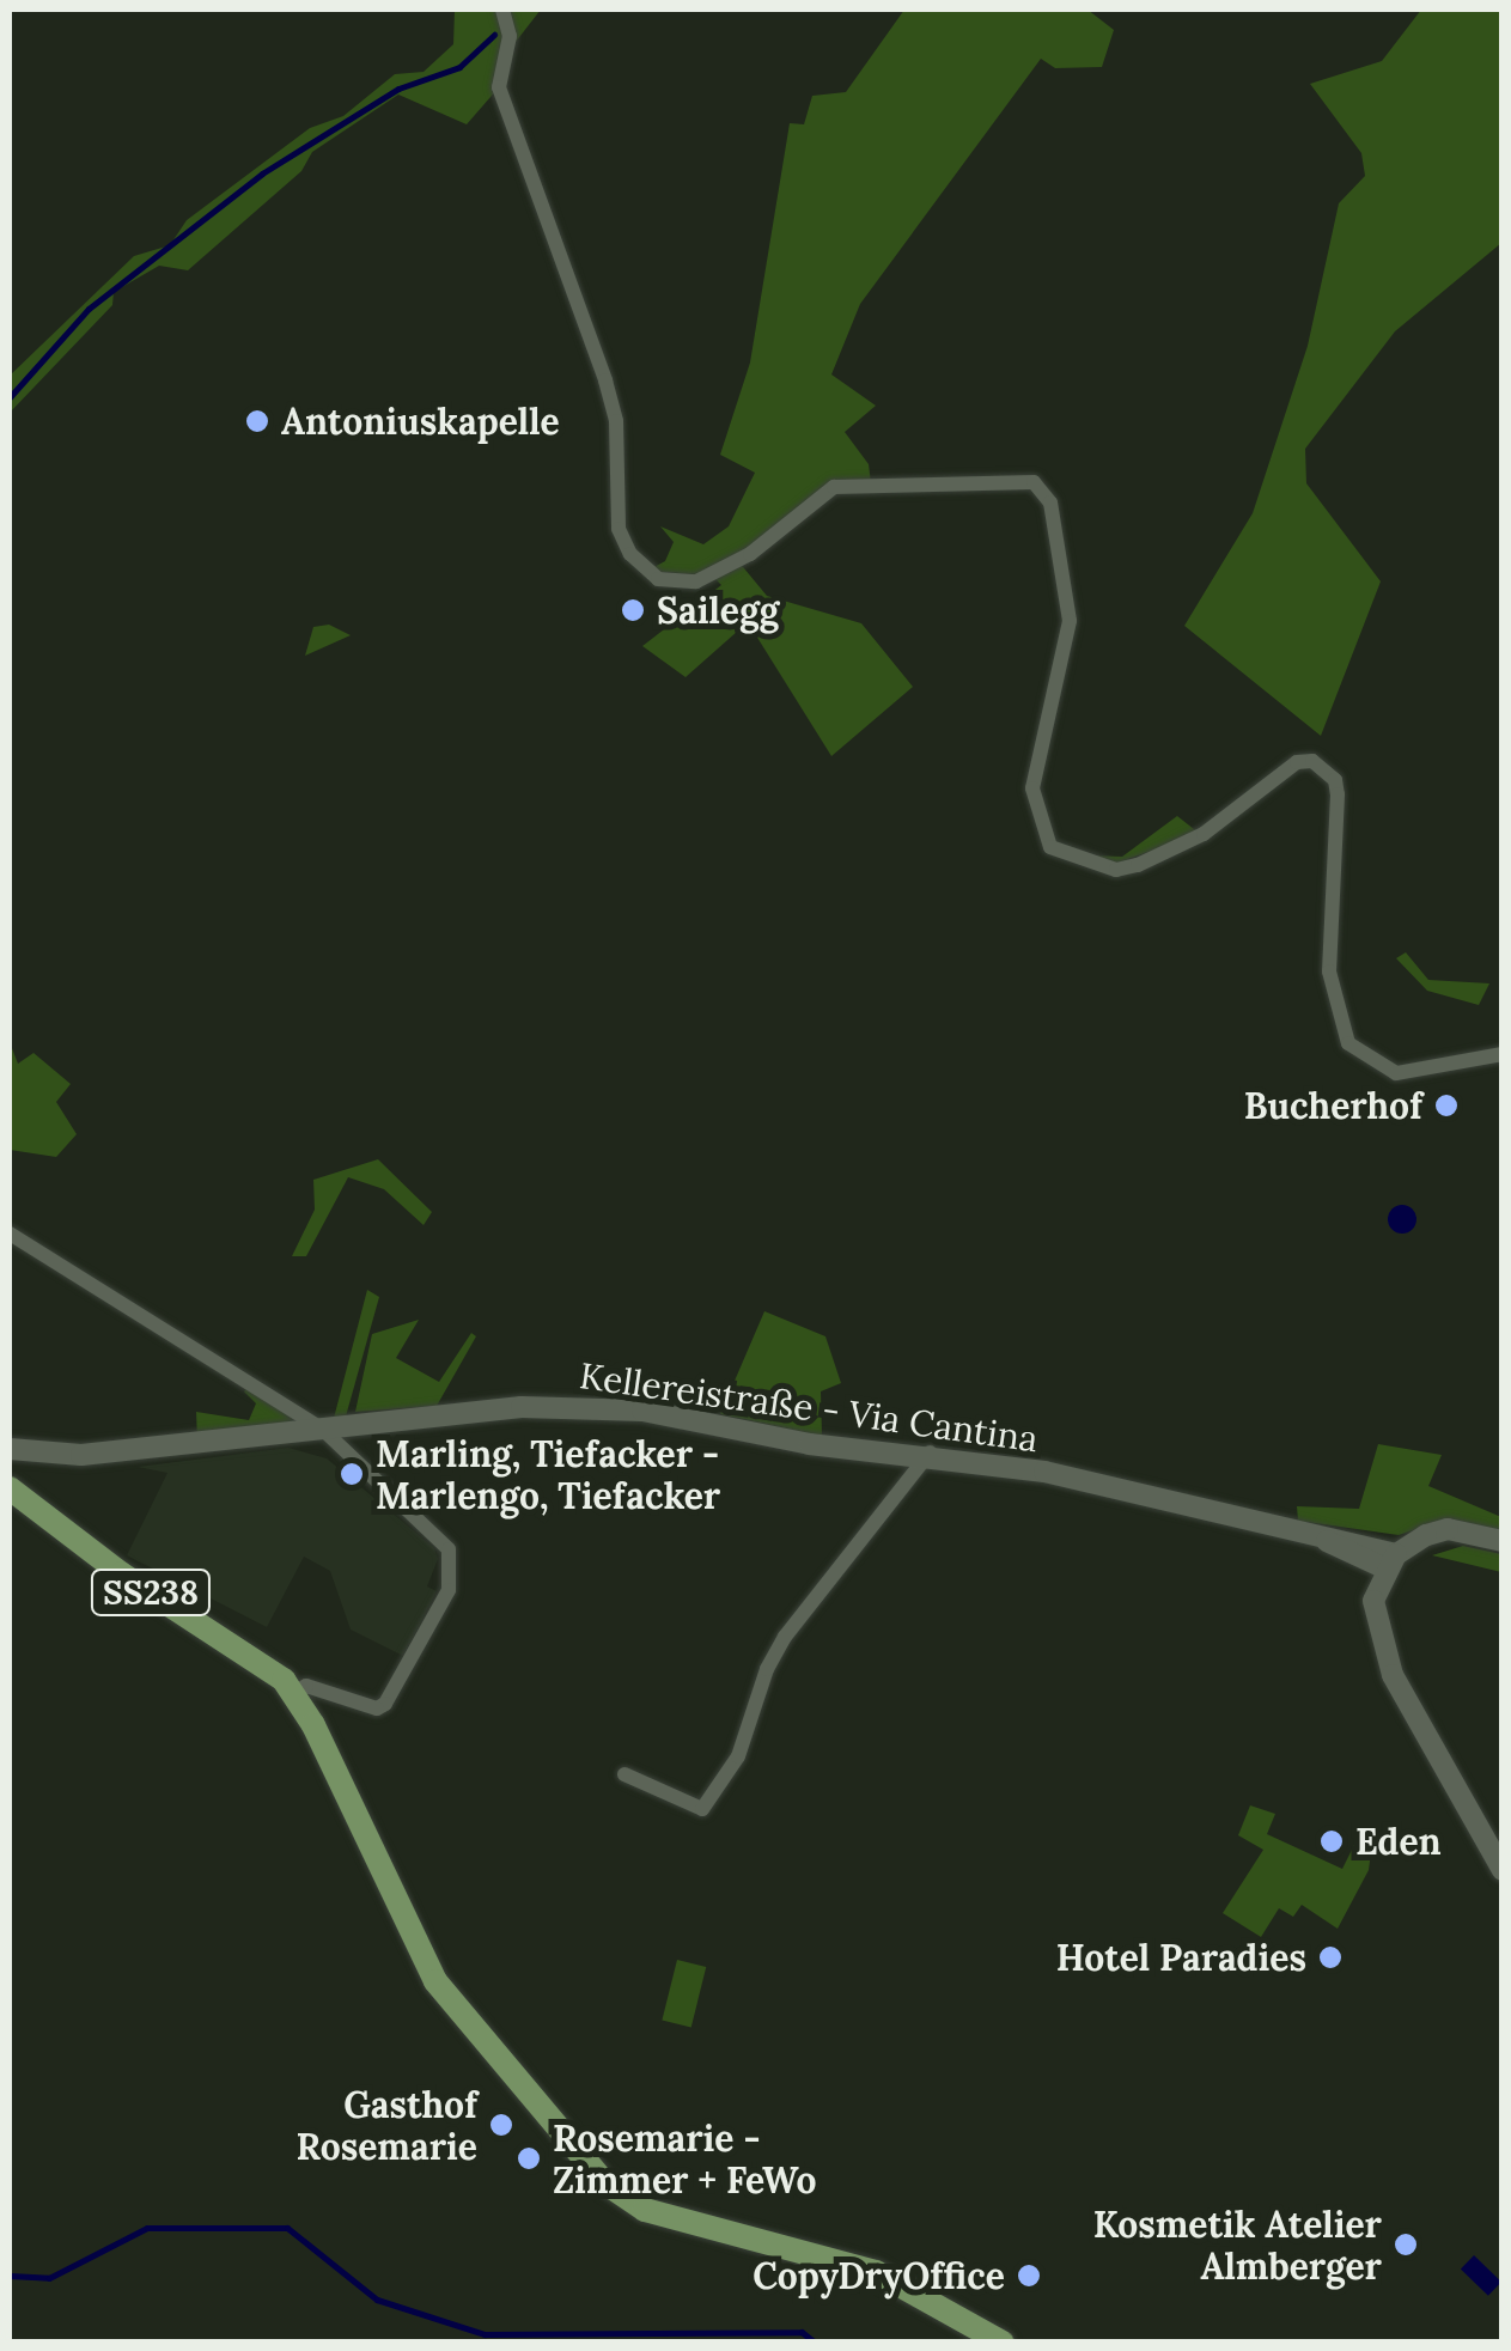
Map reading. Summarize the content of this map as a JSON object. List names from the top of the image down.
{
  "streets": {
    "main road": ["SS238"],
    "street": ["Kellereistraße - Via Cantina"]
  },
  "places": [
    "Antoniuskapelle",
    "Sailegg",
    "Bucherhof",
    "Marling, Tiefacker - Marlengo, Tiefacker",
    "Eden",
    "Hotel Paradies",
    "Gasthof Rosemarie",
    "Rosemarie - Zimmer + FeWo",
    "Kosmetik Atelier Almberger",
    "CopyDryOffice"
  ]
}
